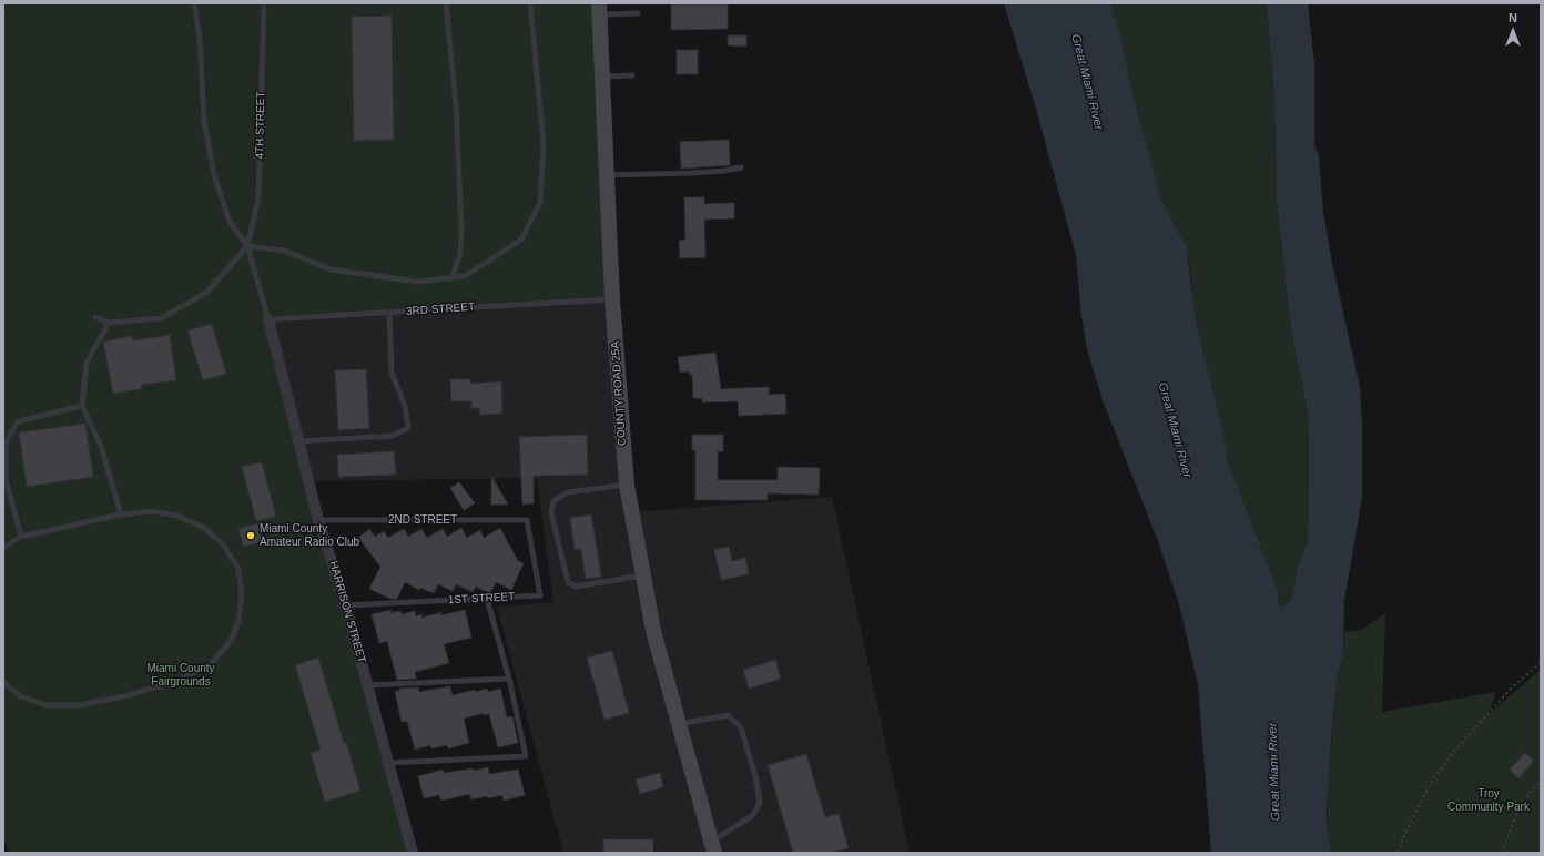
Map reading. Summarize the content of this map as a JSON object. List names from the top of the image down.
{
  "streets": {
    "main road": ["COUNTY ROAD 25A"],
    "street": ["HARRISON STREET"],
    "lane": [
      "4TH STREET",
      "3RD STREET",
      "2ND STREET",
      "1ST STREET"
    ]
  },
  "crossings": [
    ["3RD STREET", "COUNTY ROAD 25A"],
    ["3RD STREET", "HARRISON STREET"],
    ["2ND STREET", "1ST STREET"],
    ["2ND STREET", "HARRISON STREET"],
    ["1ST STREET", "HARRISON STREET"]
  ],
  "water": ["Great Miami River"],
  "parks": ["Miami County Fairgrounds", "Troy Community Park"],
  "places": ["Miami County Amateur Radio Club"],
  "north": "top"
}
